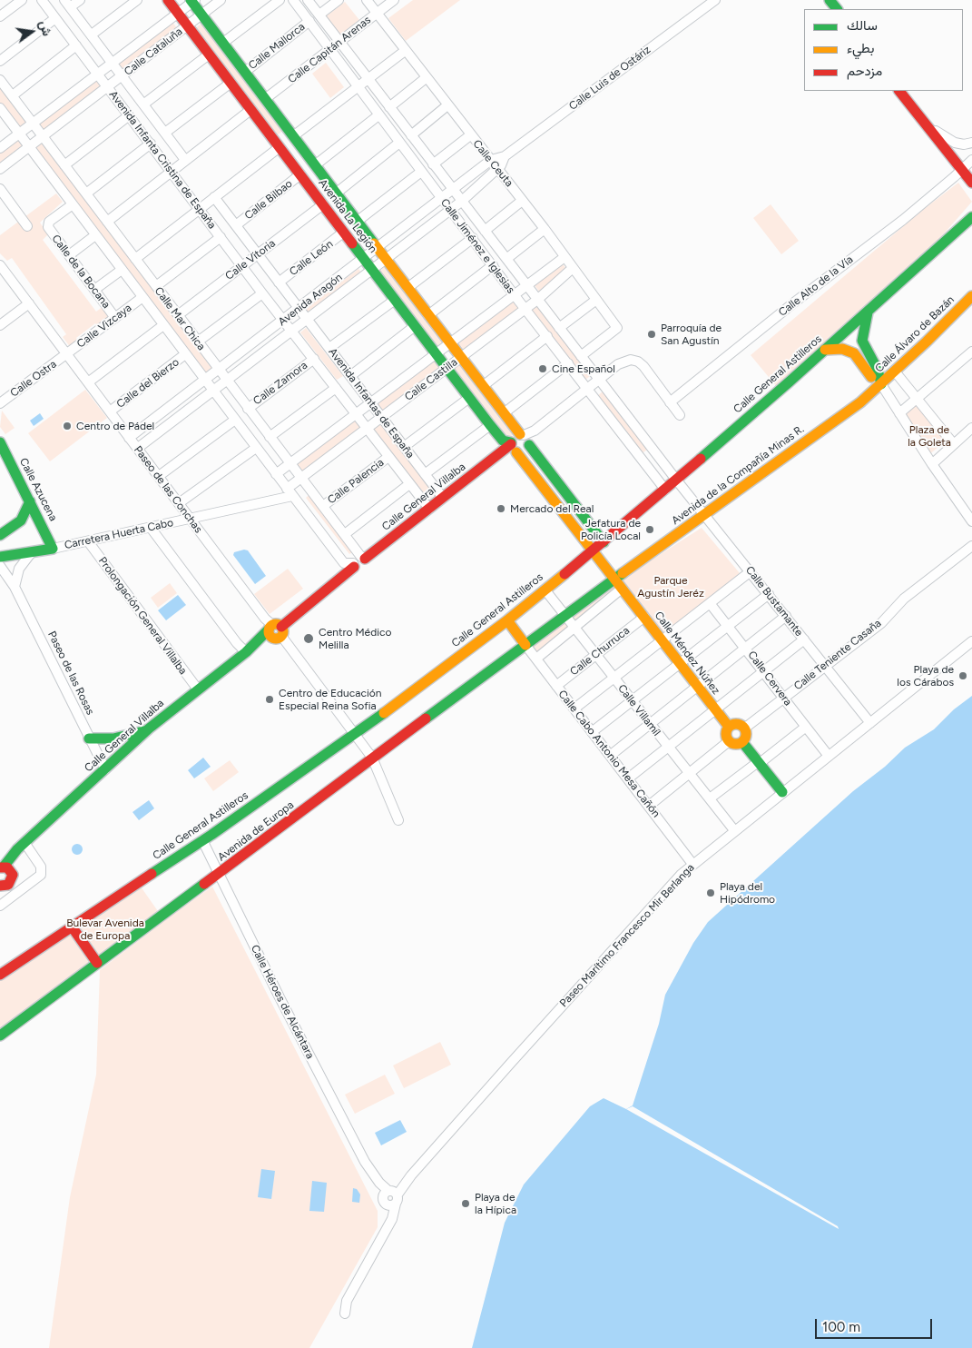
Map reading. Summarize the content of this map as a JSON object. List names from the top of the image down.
{
  "streets": {
    "street": [
      "Calle Mallorca",
      "Calle Capitán Arenas",
      "Calle Cataluña",
      "Calle Luis de Ostáriz",
      "Avenida Infanta Cristina de España",
      "Calle Ceuta",
      "Calle Bilbao",
      "Avenida La Legión",
      "Calle Jiménez e Iglesias",
      "Calle León",
      "Calle Vitoria",
      "Calle de la Bocana",
      "Calle Alto de la Vía",
      "Avenida Aragón",
      "Calle Mar Chica",
      "Calle Vizcaya",
      "Calle Álvaro de Bazán",
      "Calle General Astilleros",
      "Calle Ostra",
      "Calle Castilla",
      "Calle del Bierzo",
      "Calle Zamora",
      "Avenida Infantas de España",
      "Avenida de la Compañía Minas R.",
      "Calle Palencia",
      "Calle Azucena",
      "Paseo de las Conchas",
      "Calle General Villalba",
      "Carretera Huerta Cabo",
      "Calle Bustamante",
      "Prolongación General Villalba",
      "Calle Churruca",
      "Calle Méndez Núñez",
      "Calle Teniente Casaña",
      "Paseo de las Rosas",
      "Calle Cervera",
      "Calle Villamíl",
      "Calle Cabo Antonio Mesa Cañón",
      "Avenida de Europa",
      "Paseo Marítimo Francesco Mir Berlanga",
      "Calle Héroes de Alcántara"
    ]
  },
  "crossings": [
    ["Calle Mallorca", "Avenida La Legión"],
    ["Calle Mallorca", "Calle Jiménez e Iglesias"],
    ["Calle Capitán Arenas", "Calle Ceuta"],
    ["Calle Capitán Arenas", "Avenida La Legión"],
    ["Calle Capitán Arenas", "Calle Jiménez e Iglesias"],
    ["Calle Cataluña", "Avenida Infanta Cristina de España"],
    ["Calle Cataluña", "Avenida La Legión"],
    ["Calle Cataluña", "Calle Mar Chica"],
    ["Calle Luis de Ostáriz", "Calle Ceuta"],
    ["Calle Luis de Ostáriz", "Calle Jiménez e Iglesias"],
    ["Calle Luis de Ostáriz", "Avenida Aragón"],
    ["Avenida Infanta Cristina de España", "Calle Vitoria"],
    ["Avenida Infanta Cristina de España", "Avenida Aragón"],
    ["Avenida Infanta Cristina de España", "Avenida Infantas de España"],
    ["Calle Ceuta", "Calle Jiménez e Iglesias"],
    ["Calle Ceuta", "Avenida Aragón"],
    ["Calle Ceuta", "Calle Castilla"],
    ["Calle Bilbao", "Avenida La Legión"],
    ["Calle Bilbao", "Avenida Infantas de España"],
    ["Avenida La Legión", "Calle León"],
    ["Avenida La Legión", "Calle Vitoria"],
    ["Avenida La Legión", "Avenida Aragón"],
    ["Avenida La Legión", "Calle General Astilleros"],
    ["Avenida La Legión", "Calle Castilla"],
    ["Avenida La Legión", "Calle General Villalba"],
    ["Avenida La Legión", "Calle Méndez Núñez"],
    ["Calle Jiménez e Iglesias", "Avenida Aragón"],
    ["Calle Jiménez e Iglesias", "Calle General Astilleros"],
    ["Calle Jiménez e Iglesias", "Calle Castilla"],
    ["Calle Jiménez e Iglesias", "Calle Bustamante"],
    ["Calle León", "Avenida Infantas de España"],
    ["Calle Vitoria", "Calle Mar Chica"],
    ["Calle Vitoria", "Avenida Infantas de España"],
    ["Calle de la Bocana", "Calle Mar Chica"],
    ["Calle de la Bocana", "Calle Vizcaya"],
    ["Avenida Aragón", "Calle Mar Chica"],
    ["Avenida Aragón", "Avenida Infantas de España"],
    ["Avenida Aragón", "Paseo de las Conchas"],
    ["Calle Mar Chica", "Calle Vizcaya"],
    ["Calle Mar Chica", "Calle Castilla"],
    ["Calle Mar Chica", "Calle del Bierzo"],
    ["Calle Mar Chica", "Calle Zamora"],
    ["Calle Mar Chica", "Calle Palencia"],
    ["Calle Mar Chica", "Calle General Villalba"],
    ["Calle Mar Chica", "Carretera Huerta Cabo"],
    ["Calle Vizcaya", "Calle Ostra"],
    ["Calle Vizcaya", "Paseo de las Conchas"],
    ["Calle Álvaro de Bazán", "Avenida de la Compañía Minas R."],
    ["Calle General Astilleros", "Paseo de las Conchas"],
    ["Calle General Astilleros", "Calle Bustamante"],
    ["Calle General Astilleros", "Calle Méndez Núñez"],
    ["Calle General Astilleros", "Calle Villamíl"],
    ["Calle General Astilleros", "Calle Héroes de Alcántara"],
    ["Calle Ostra", "Paseo de las Conchas"],
    ["Calle Castilla", "Avenida Infantas de España"],
    ["Calle Castilla", "Carretera Huerta Cabo"],
    ["Calle del Bierzo", "Paseo de las Conchas"],
    ["Calle Zamora", "Avenida Infantas de España"],
    ["Avenida Infantas de España", "Calle Palencia"],
    ["Avenida Infantas de España", "Calle General Villalba"],
    ["Avenida de la Compañía Minas R.", "Calle Bustamante"],
    ["Avenida de la Compañía Minas R.", "Calle Méndez Núñez"],
    ["Avenida de la Compañía Minas R.", "Calle Villamíl"],
    ["Avenida de la Compañía Minas R.", "Avenida de Europa"],
    ["Calle Azucena", "Carretera Huerta Cabo"],
    ["Paseo de las Conchas", "Calle General Villalba"],
    ["Paseo de las Conchas", "Carretera Huerta Cabo"],
    ["Paseo de las Conchas", "Avenida de Europa"],
    ["Calle General Villalba", "Prolongación General Villalba"],
    ["Calle General Villalba", "Paseo de las Rosas"],
    ["Carretera Huerta Cabo", "Prolongación General Villalba"],
    ["Calle Bustamante", "Calle Teniente Casaña"],
    ["Calle Bustamante", "Paseo Marítimo Francesco Mir Berlanga"],
    ["Calle Churruca", "Calle Méndez Núñez"],
    ["Calle Churruca", "Calle Villamíl"],
    ["Calle Churruca", "Calle Cabo Antonio Mesa Cañón"],
    ["Calle Méndez Núñez", "Calle Teniente Casaña"],
    ["Calle Teniente Casaña", "Calle Cervera"],
    ["Calle Cervera", "Paseo Marítimo Francesco Mir Berlanga"],
    ["Calle Villamíl", "Avenida de Europa"],
    ["Calle Villamíl", "Paseo Marítimo Francesco Mir Berlanga"],
    ["Calle Cabo Antonio Mesa Cañón", "Avenida de Europa"],
    ["Calle Cabo Antonio Mesa Cañón", "Paseo Marítimo Francesco Mir Berlanga"],
    ["Avenida de Europa", "Calle Héroes de Alcántara"],
    ["Paseo Marítimo Francesco Mir Berlanga", "Calle Héroes de Alcántara"]
  ],
  "parks": ["Plaza de la Goleta", "Parque Agustín Jeréz", "Bulevar Avenida de Europa"],
  "places": [
    "Parroquía de San Agustín",
    "Cine Español",
    "Centro de Pádel",
    "Mercado del Real",
    "Jefatura de Policía Local",
    "Centro Médico Melilla",
    "Playa de los Cárabos",
    "Centro de Educación Especial Reina Sofia",
    "Playa del Hipódromo",
    "Playa de la Hípica"
  ],
  "legend": ["سالك", "بطيء", "مزدحم"],
  "scale_bar": "100 m",
  "north": "right"
}
